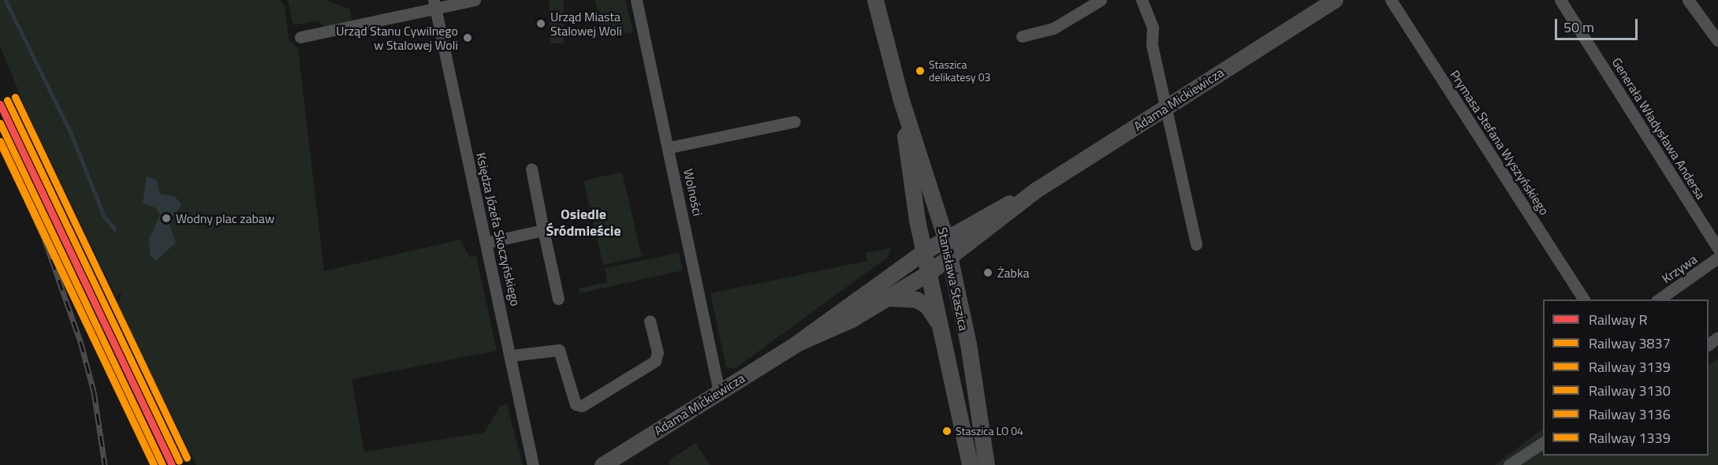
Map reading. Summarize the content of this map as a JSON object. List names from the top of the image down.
{
  "streets": {
    "street": [
      "Adama Mickiewicza",
      "Generała Władysława Andersa",
      "Prymasa Stefana Wyszyńskiego",
      "Wolności",
      "Księdza Józefa Skoczyńskiego",
      "Krzywa",
      "Stanisława Staszica"
    ]
  },
  "crossings": [
    ["Adama Mickiewicza", "Wolności"],
    ["Adama Mickiewicza", "Stanisława Staszica"]
  ],
  "districts": ["Osiedle Śródmieście"],
  "places": [
    "Urząd Miasta Stalowej Woli",
    "Urząd Stanu Cywilnego w Stalowej Woli",
    "Staszica delikatesy 03",
    "Wodny plac zabaw",
    "Żabka",
    "Staszica LO 04"
  ],
  "lines": [
    "rail line 3136",
    "rail line 3139",
    "rail line R",
    "rail line 3837",
    "rail line 1339",
    "rail line 3130"
  ],
  "legend": [
    "Railway R",
    "Railway 3837",
    "Railway 3139",
    "Railway 3130",
    "Railway 3136",
    "Railway 1339"
  ],
  "scale_bar": "50 m"
}
